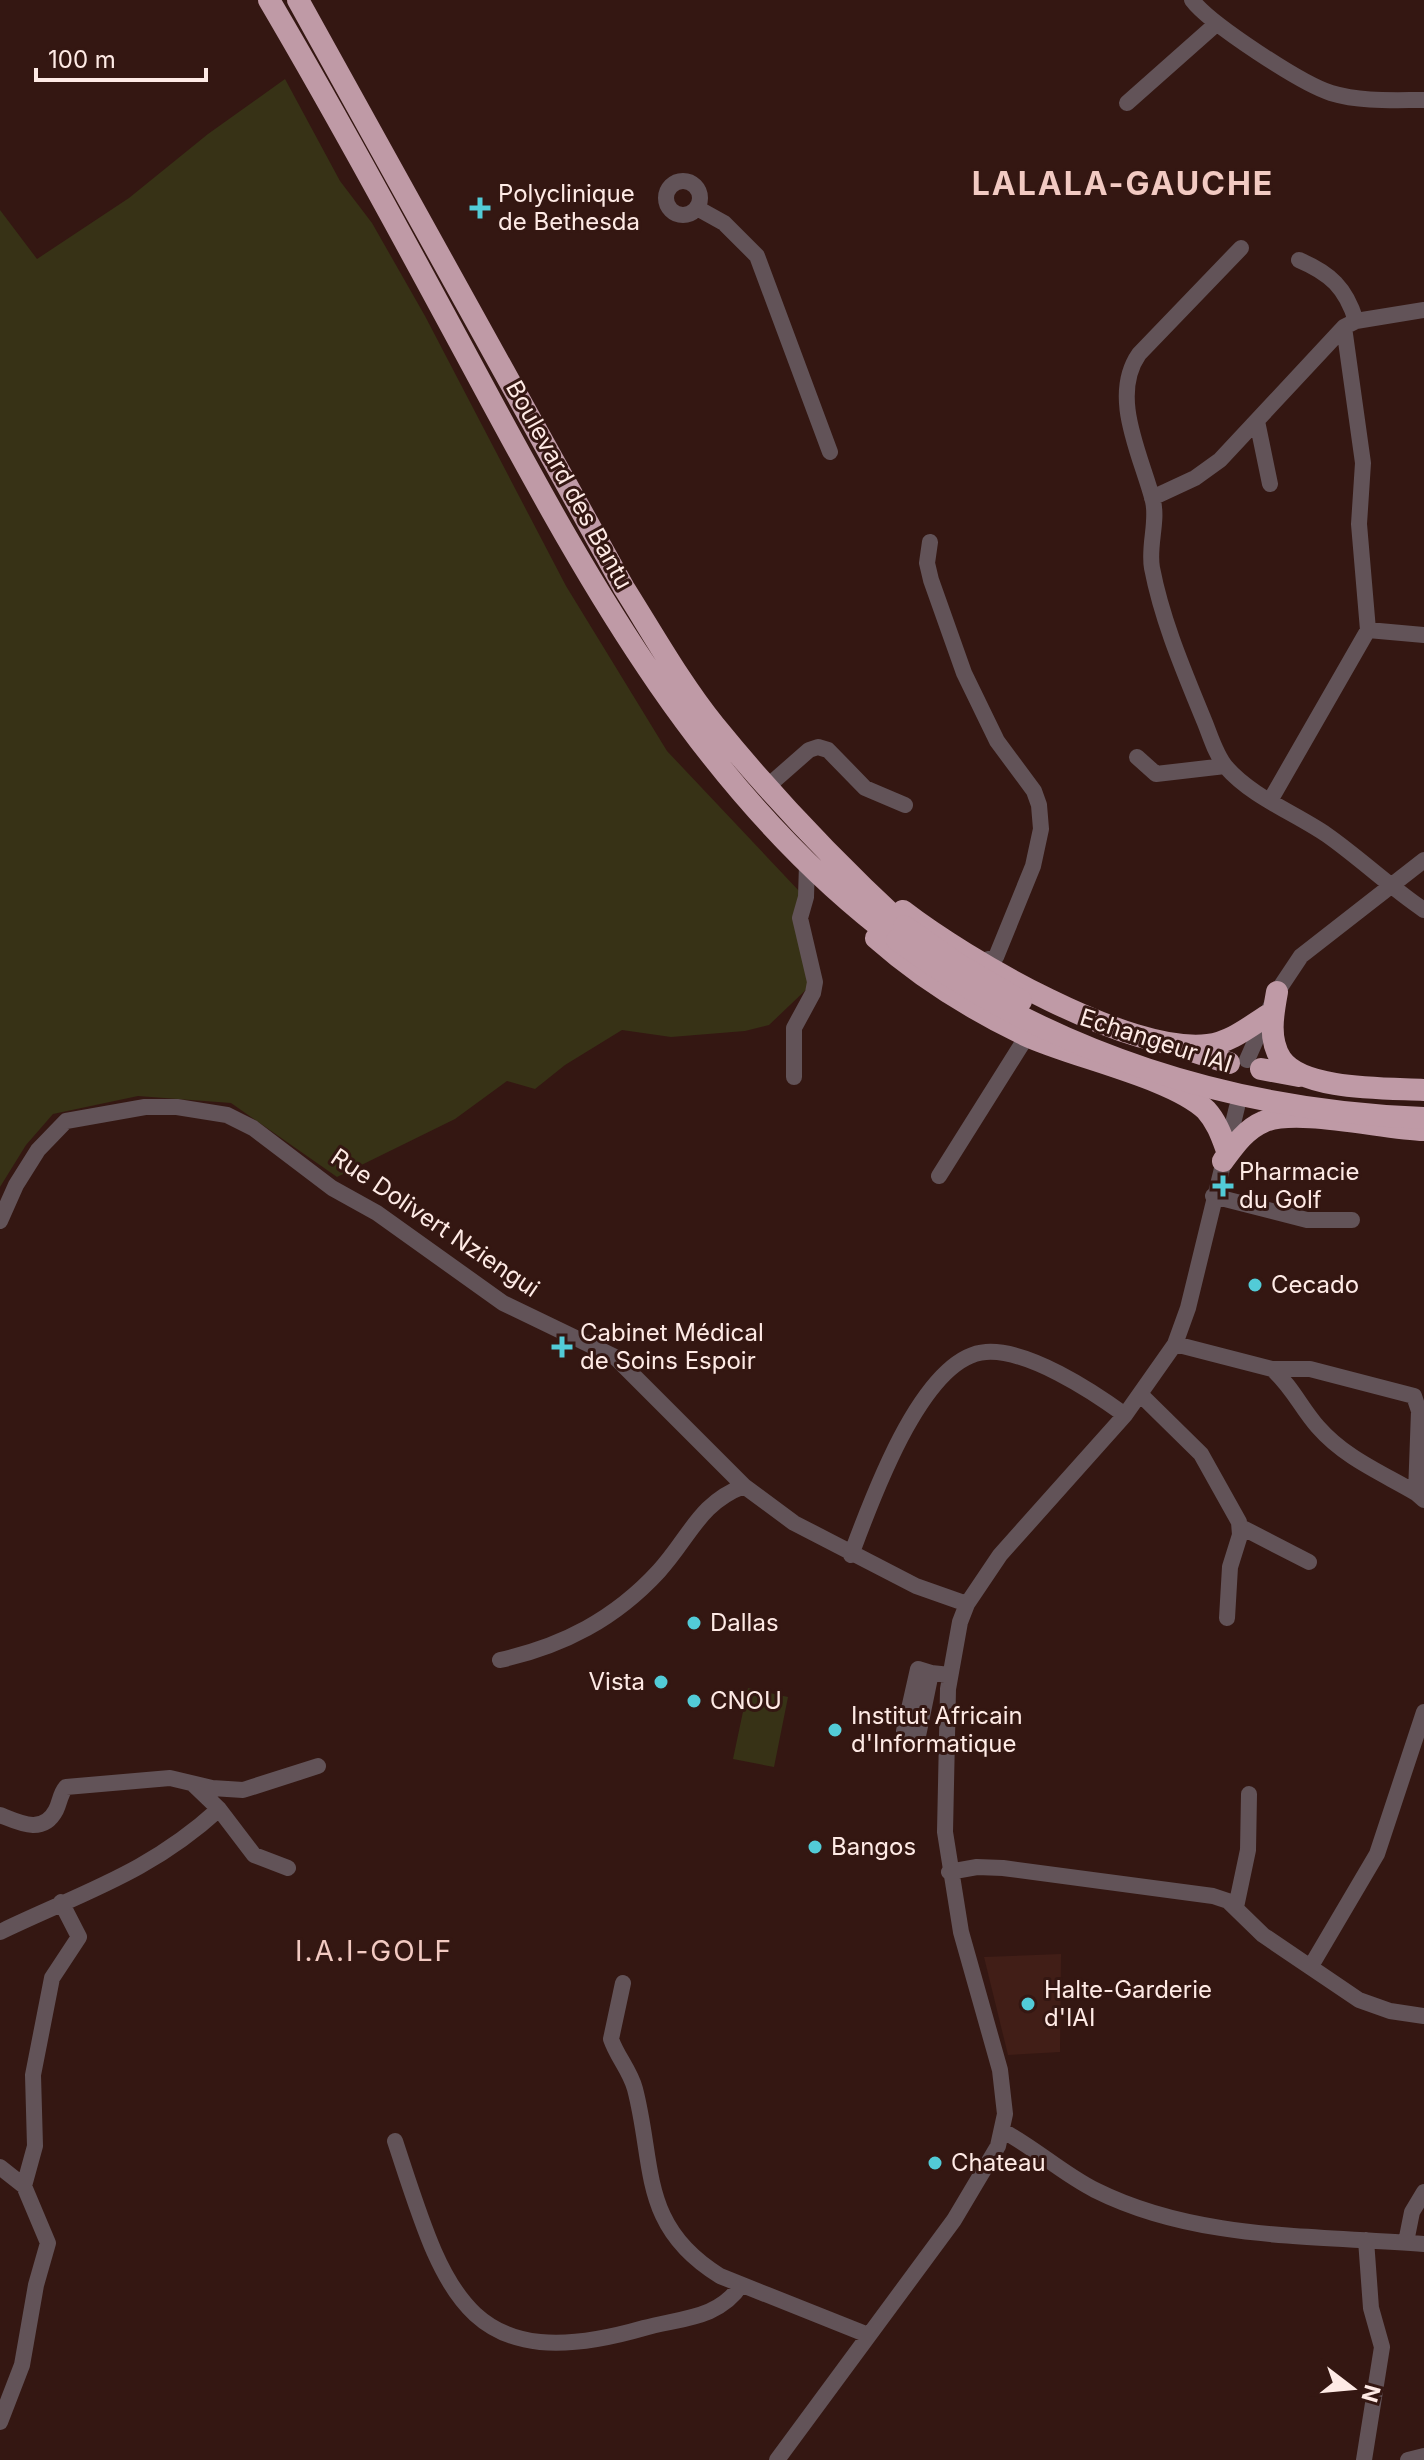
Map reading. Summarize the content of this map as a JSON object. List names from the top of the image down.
{
  "streets": {
    "highway": ["Boulevard des Bantu", "Echangeur IAI"],
    "street": ["Rue Dolivert Nziengui"]
  },
  "crossings": [
    ["Boulevard des Bantu", "Echangeur IAI"]
  ],
  "districts": ["LALALA-GAUCHE", "I.A.I-GOLF"],
  "places": {
    "health": ["Polyclinique de Bethesda", "Pharmacie du Golf", "Cabinet Médical de Soins Espoir"],
    "other": [
      "Cecado",
      "Dallas",
      "Vista",
      "CNOU",
      "Institut Africain d'Informatique",
      "Bangos",
      "Halte-Garderie d'IAI",
      "Chateau"
    ]
  },
  "scale_bar": "100 m",
  "north": "right"
}
